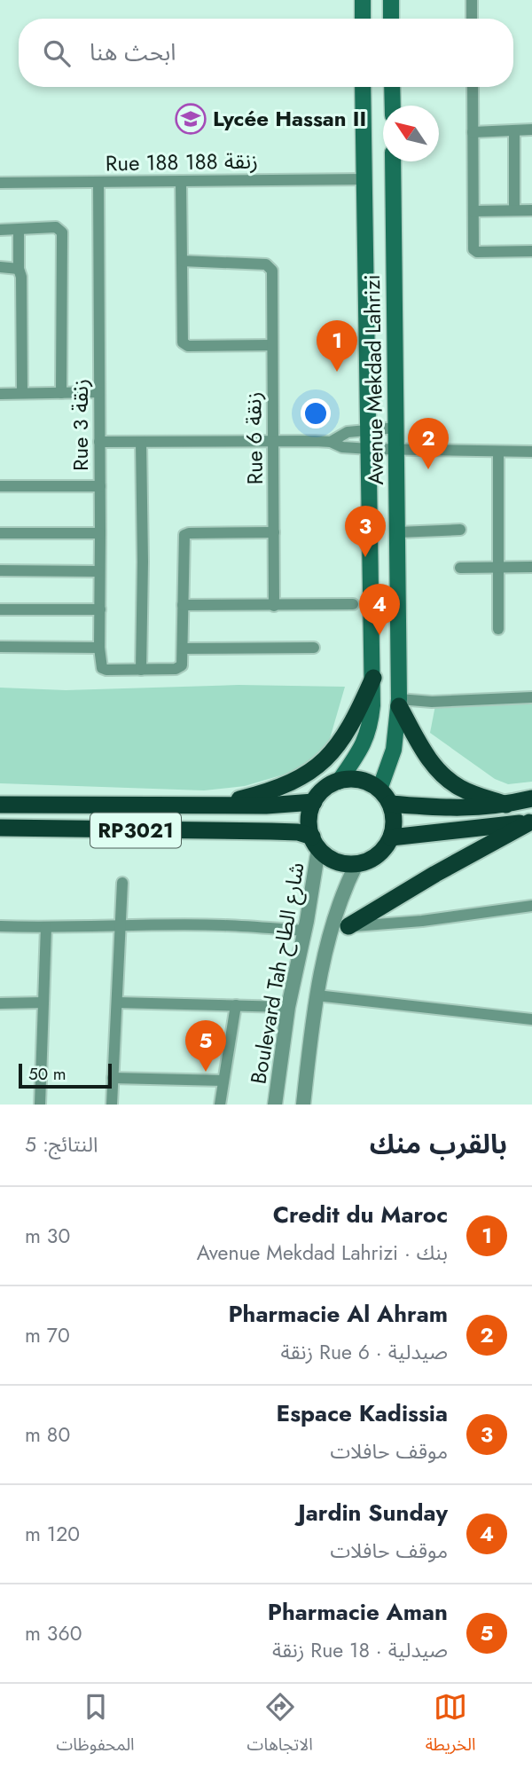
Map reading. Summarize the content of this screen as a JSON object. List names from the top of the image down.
{
  "streets": {
    "highway": ["RP3021"],
    "main road": ["Avenue Mekdad Lahrizi"],
    "street": [
      "Rue 188 زنقة 188",
      "Rue 3 زنقة",
      "Rue 6 زنقة",
      "Boulevard Tah شارع الطاح"
    ]
  },
  "crossings": [
    ["Rue 188 زنقة 188", "Avenue Mekdad Lahrizi"],
    ["Rue 188 زنقة 188", "Rue 3 زنقة"],
    ["Avenue Mekdad Lahrizi", "RP3021"],
    ["Avenue Mekdad Lahrizi", "Boulevard Tah شارع الطاح"],
    ["RP3021", "Boulevard Tah شارع الطاح"]
  ],
  "places": {
    "school or university": ["Lycée Hassan II"]
  },
  "scale_bar": "50 m",
  "north": "top left",
  "page": {
    "search": "ابحث هنا",
    "pins": [
      "1",
      "2",
      "3",
      "4",
      "5"
    ],
    "scale": "50 m",
    "heading": ["بالقرب منك", "النتائج: 5"],
    "list": [
      {
        "mark": "1",
        "name": "Credit du Maroc",
        "note": "بنك · Avenue Mekdad Lahrizi",
        "value": "30 m"
      },
      {
        "mark": "2",
        "name": "Pharmacie Al Ahram",
        "note": "صيدلية · Rue 6 زنقة",
        "value": "70 m"
      },
      {
        "mark": "3",
        "name": "Espace Kadissia",
        "note": "موقف حافلات",
        "value": "80 m"
      },
      {
        "mark": "4",
        "name": "Jardin Sunday",
        "note": "موقف حافلات",
        "value": "120 m"
      },
      {
        "mark": "5",
        "name": "Pharmacie Aman",
        "note": "صيدلية · Rue 18 زنقة",
        "value": "360 m"
      }
    ],
    "nav": ["الخريطة", "الاتجاهات", "المحفوظات"]
  }
}
